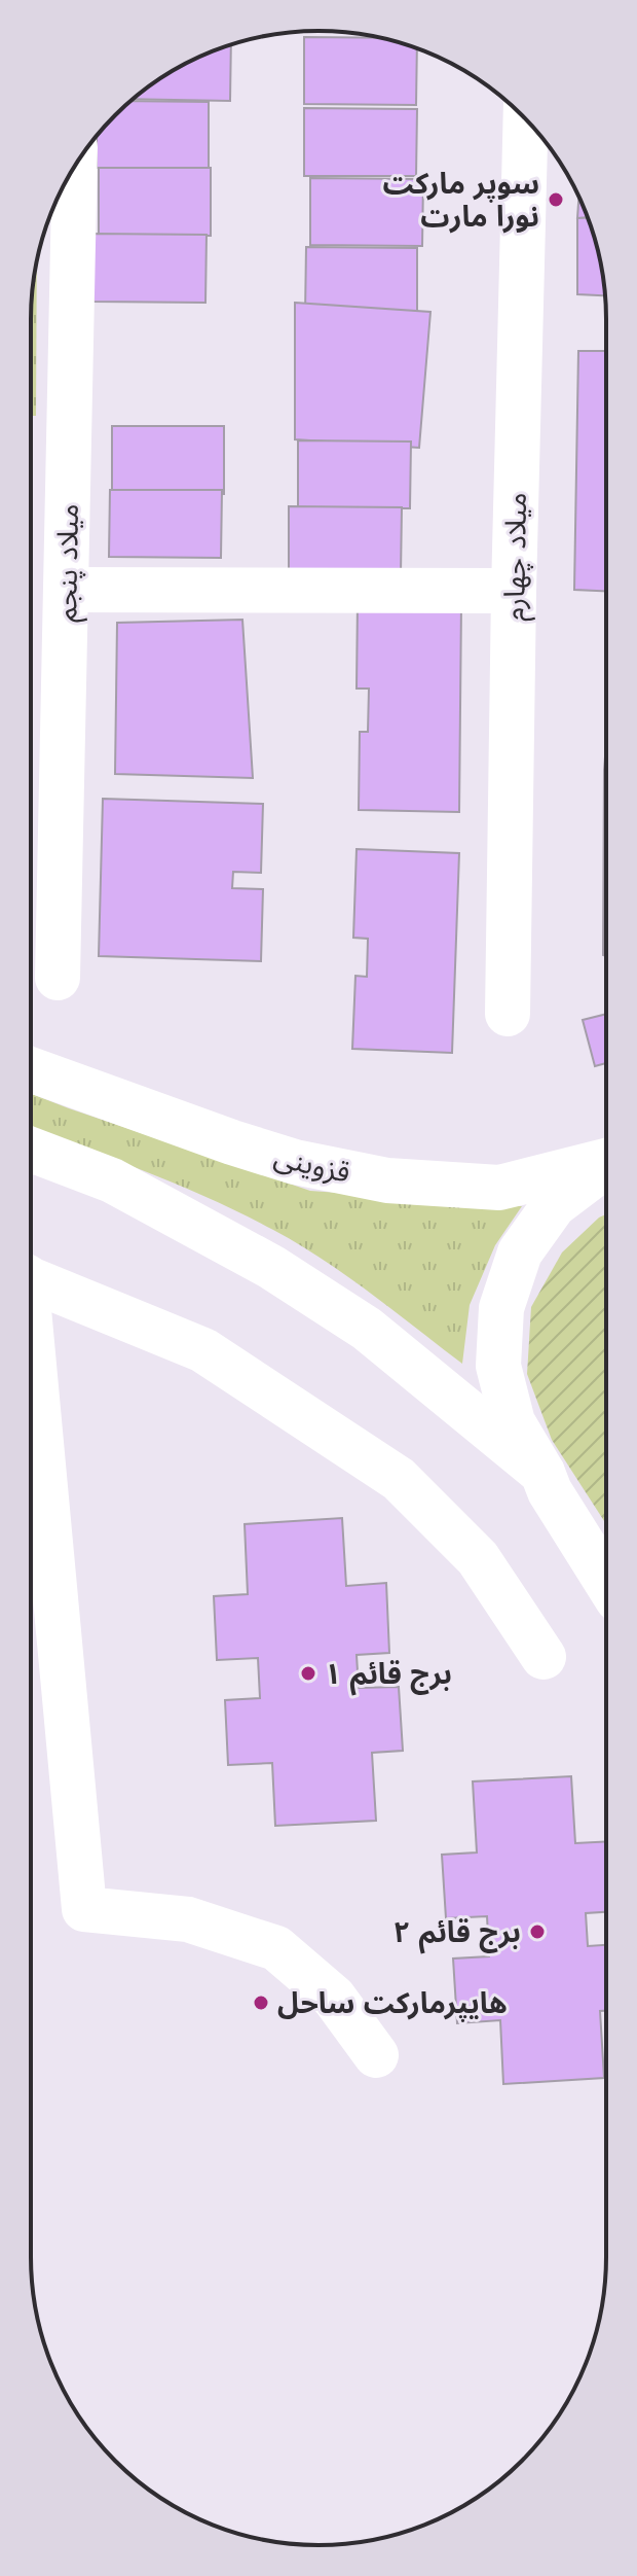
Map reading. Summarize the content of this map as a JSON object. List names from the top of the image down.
{
  "streets": {
    "street": ["میلاد چهارم", "میلاد پنجم", "قزوینی"]
  },
  "places": [
    "سوپر مارکت نورا مارت",
    "برج قائم ۱",
    "برج قائم ۲",
    "هایپرمارکت ساحل"
  ]
}
